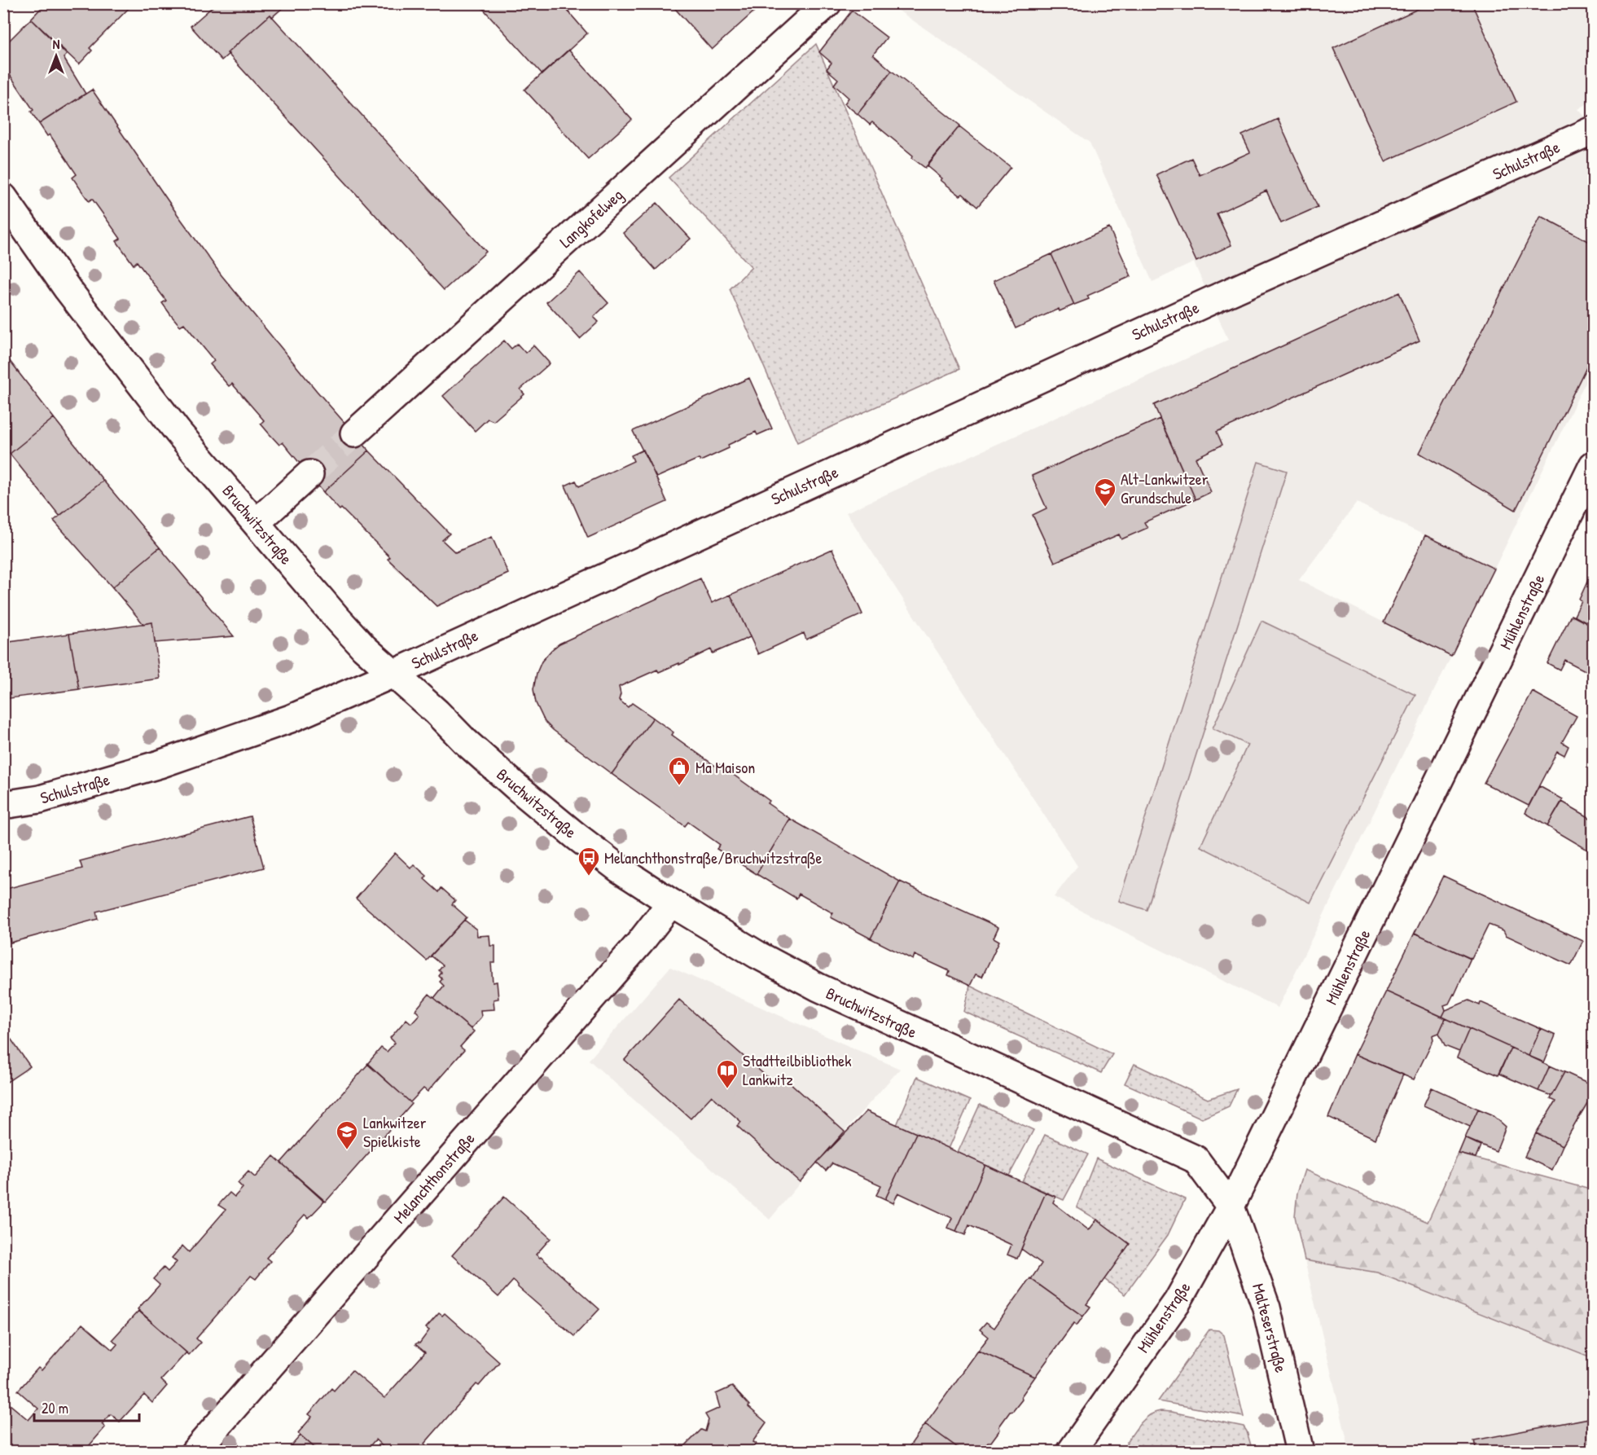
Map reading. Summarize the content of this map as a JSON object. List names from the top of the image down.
{
  "streets": {
    "street": [
      "Schulstraße",
      "Langkofelweg",
      "Bruchwitzstraße",
      "Mühlenstraße",
      "Melanchthonstraße",
      "Malteserstraße"
    ]
  },
  "crossings": [
    ["Schulstraße", "Bruchwitzstraße"],
    ["Bruchwitzstraße", "Mühlenstraße"],
    ["Bruchwitzstraße", "Melanchthonstraße"],
    ["Bruchwitzstraße", "Malteserstraße"],
    ["Mühlenstraße", "Malteserstraße"]
  ],
  "places": {
    "school or university": ["Alt-Lankwitzer Grundschule", "Lankwitzer Spielkiste"],
    "shop": ["Ma Maison"],
    "bus stop": ["Melanchthonstraße/Bruchwitzstraße"],
    "library": ["Stadtteilbibliothek Lankwitz"]
  },
  "scale_bar": "20 m",
  "north": "top"
}
